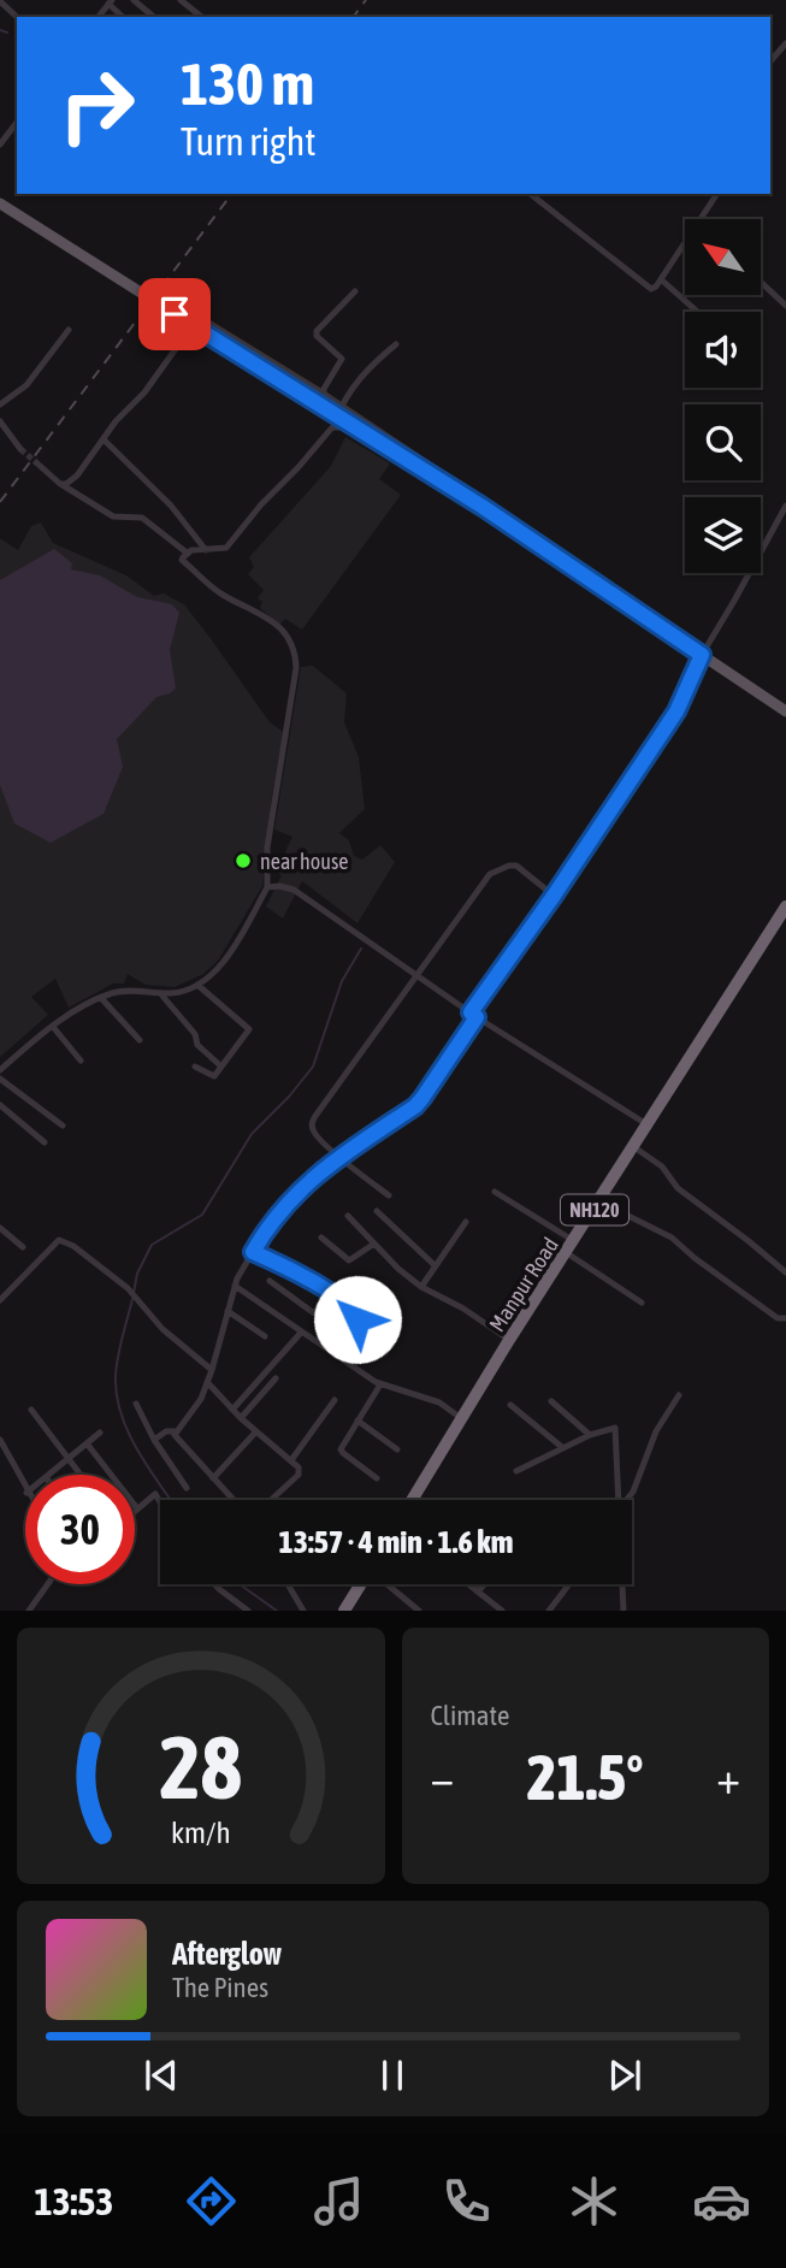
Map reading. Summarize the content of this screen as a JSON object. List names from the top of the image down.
{
  "streets": {
    "highway": ["NH120", "Manpur Road"]
  },
  "places": ["near house"],
  "north": "top left",
  "page": {
    "turn": ["130 m", "Turn right"],
    "limit": "30",
    "trip": "13:57 · 4 min · 1.6 km",
    "tile": "Climate",
    "heat": ["−", "21.5°", "+"],
    "song": ["Afterglow", "The Pines"],
    "tabs": "13:53",
    "gauge": ["28", "km/h"]
  }
}
